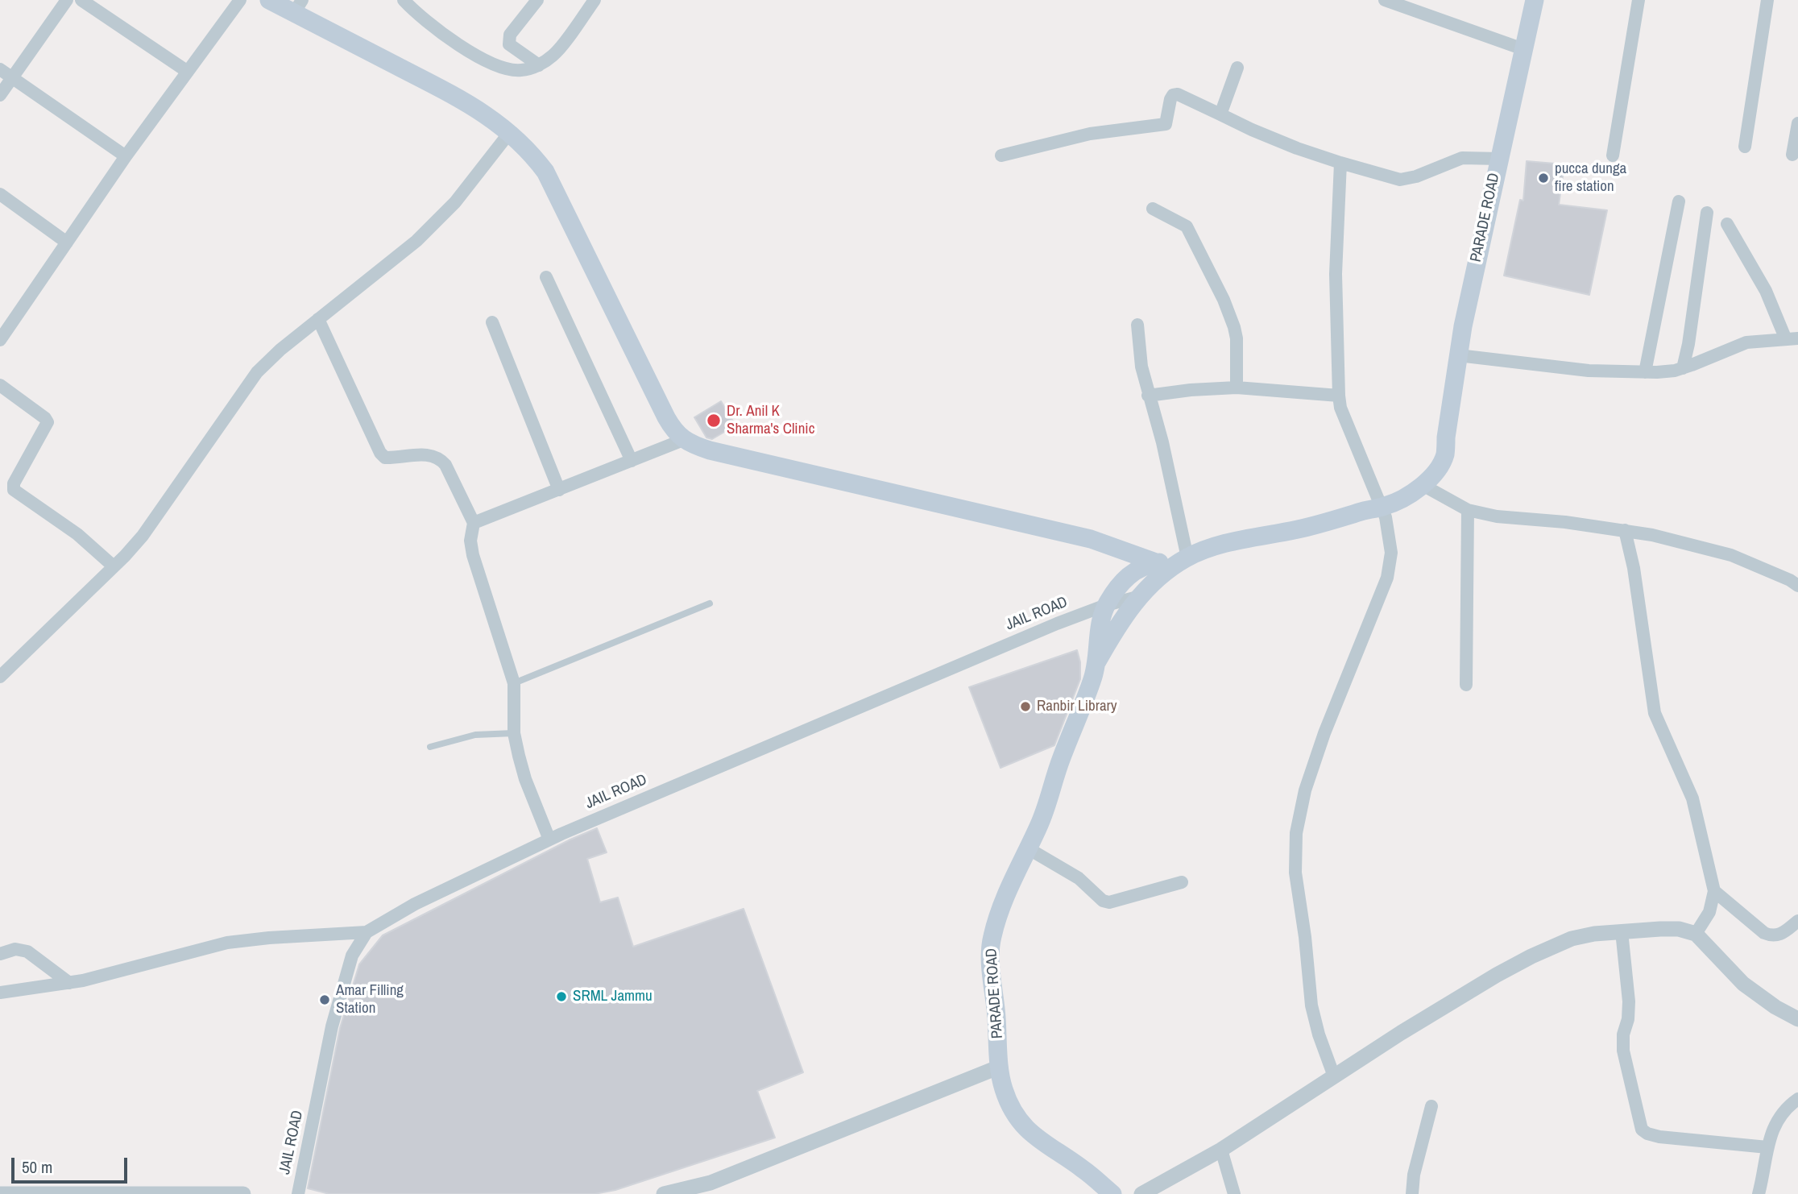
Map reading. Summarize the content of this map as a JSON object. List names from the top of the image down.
{
  "streets": {
    "main road": ["PARADE ROAD"],
    "street": ["JAIL ROAD"]
  },
  "crossings": [
    ["PARADE ROAD", "JAIL ROAD"]
  ],
  "places": [
    "pucca dunga fire station",
    "Dr. Anil K Sharma's Clinic",
    "Ranbir Library",
    "SRML Jammu",
    "Amar Filling Station"
  ],
  "scale_bar": "50 m"
}
